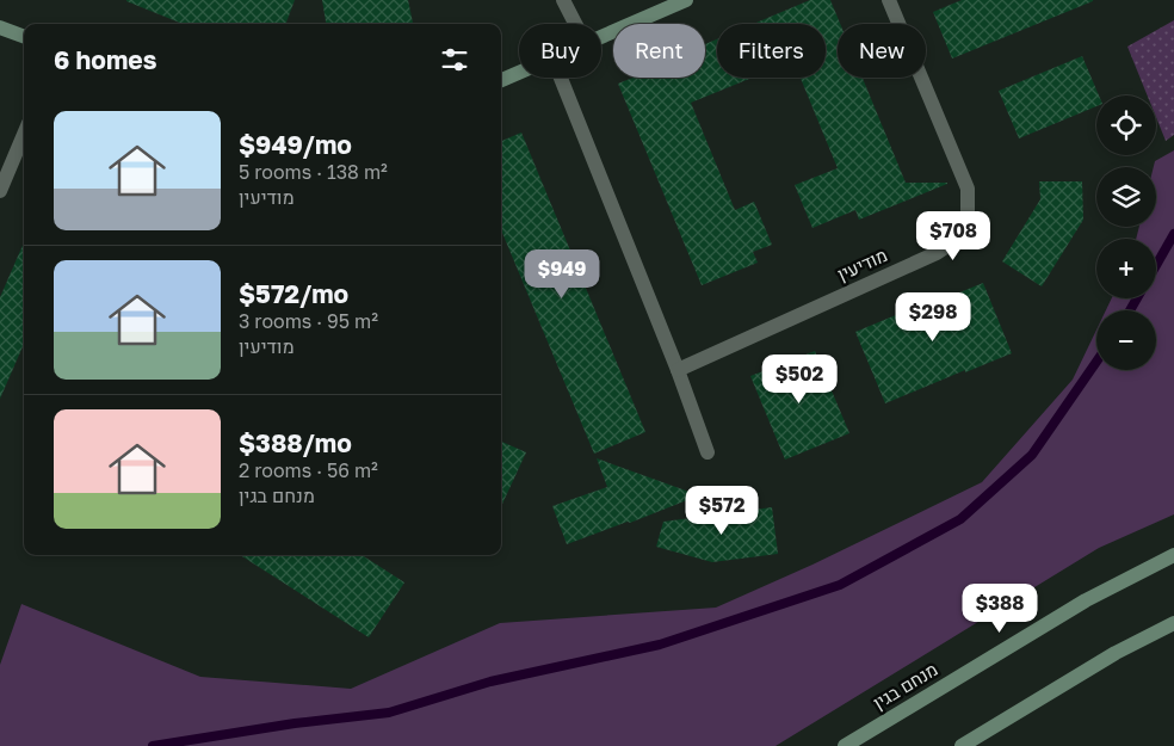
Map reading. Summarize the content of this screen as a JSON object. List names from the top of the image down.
{
  "streets": {
    "main road": ["מנחם בגין"],
    "street": ["מודיעין"]
  },
  "page": {
    "chip": [
      "Buy",
      "Rent",
      "Filters",
      "New"
    ],
    "heading": "6 homes",
    "map_buttons": ["+", "−"],
    "list": [
      {
        "name": "$949/mo",
        "note": "5 rooms · 138 m² · מודיעין"
      },
      {
        "name": "$572/mo",
        "note": "3 rooms · 95 m² · מודיעין"
      },
      {
        "name": "$388/mo",
        "note": "2 rooms · 56 m² · מנחם בגין"
      }
    ],
    "price": [
      "$708",
      "$949",
      "$298",
      "$502",
      "$572",
      "$388"
    ]
  }
}
